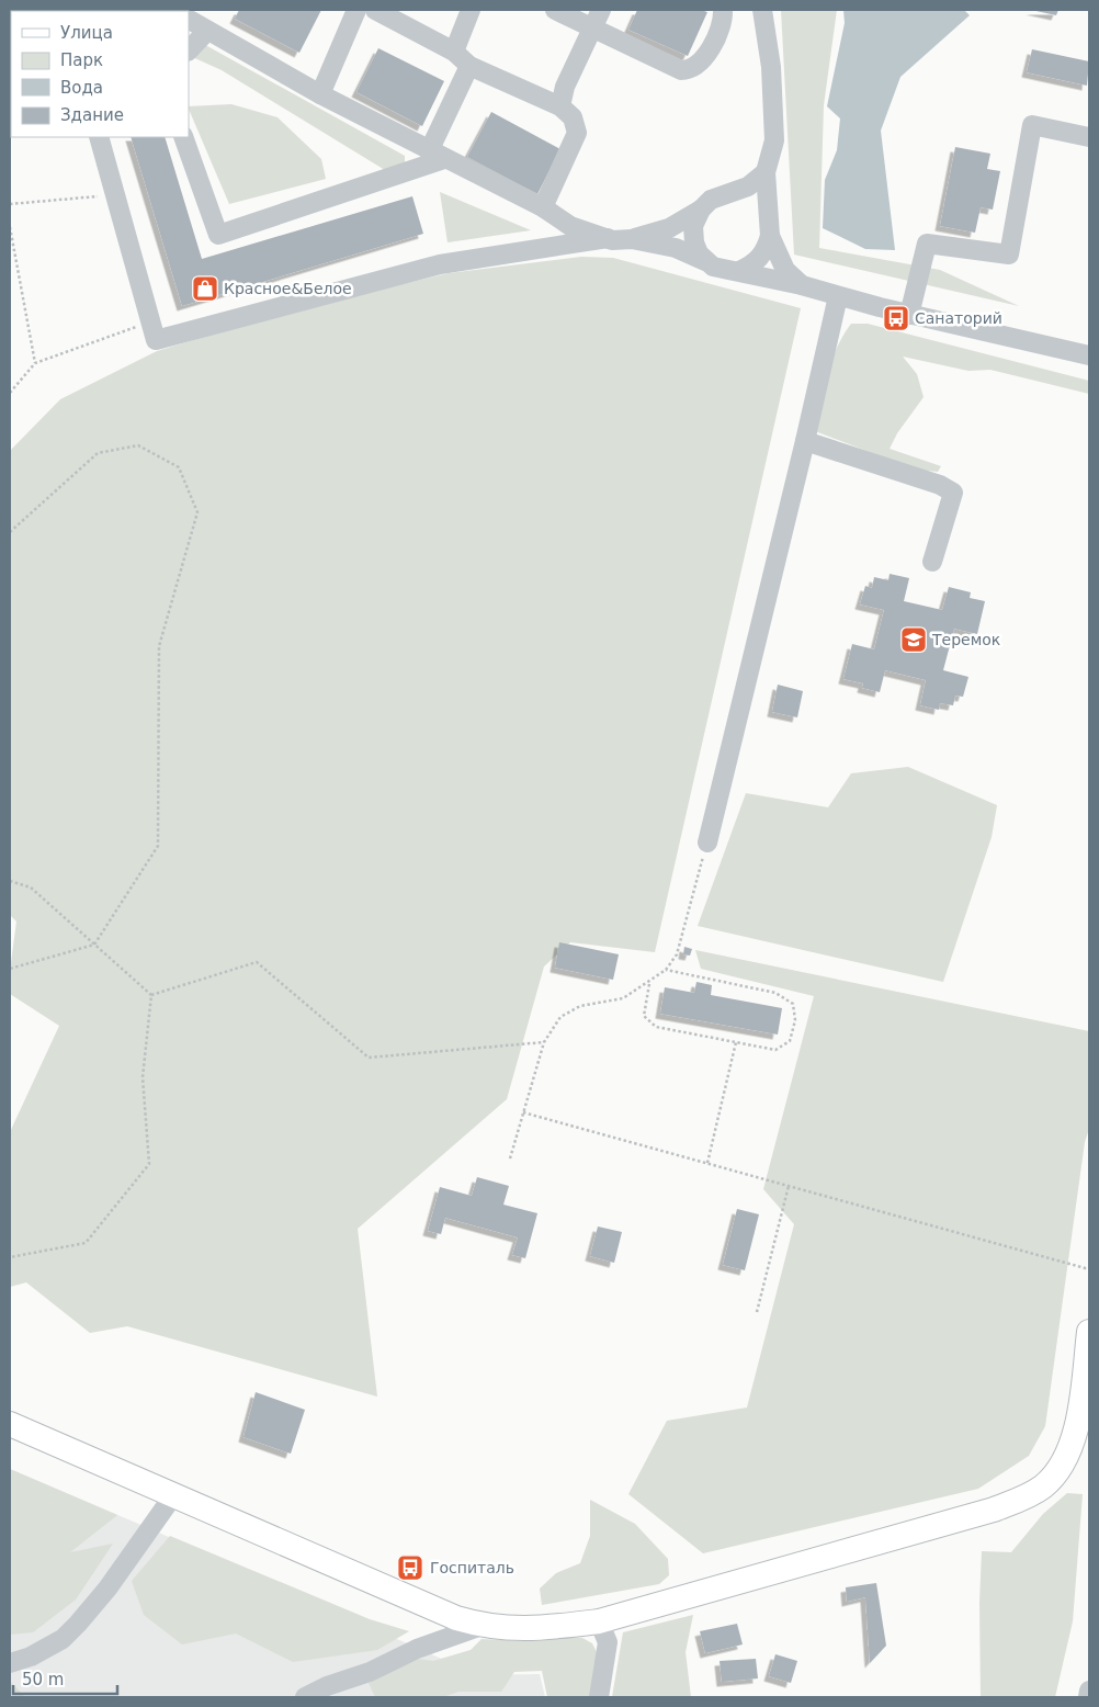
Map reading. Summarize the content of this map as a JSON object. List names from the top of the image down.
{
  "places": {
    "shop": ["Красное&Белое"],
    "bus stop": ["Санаторий", "Госпиталь"],
    "school or university": ["Теремок"]
  },
  "legend": [
    "Улица",
    "Парк",
    "Вода",
    "Здание"
  ],
  "scale_bar": "50 m"
}
